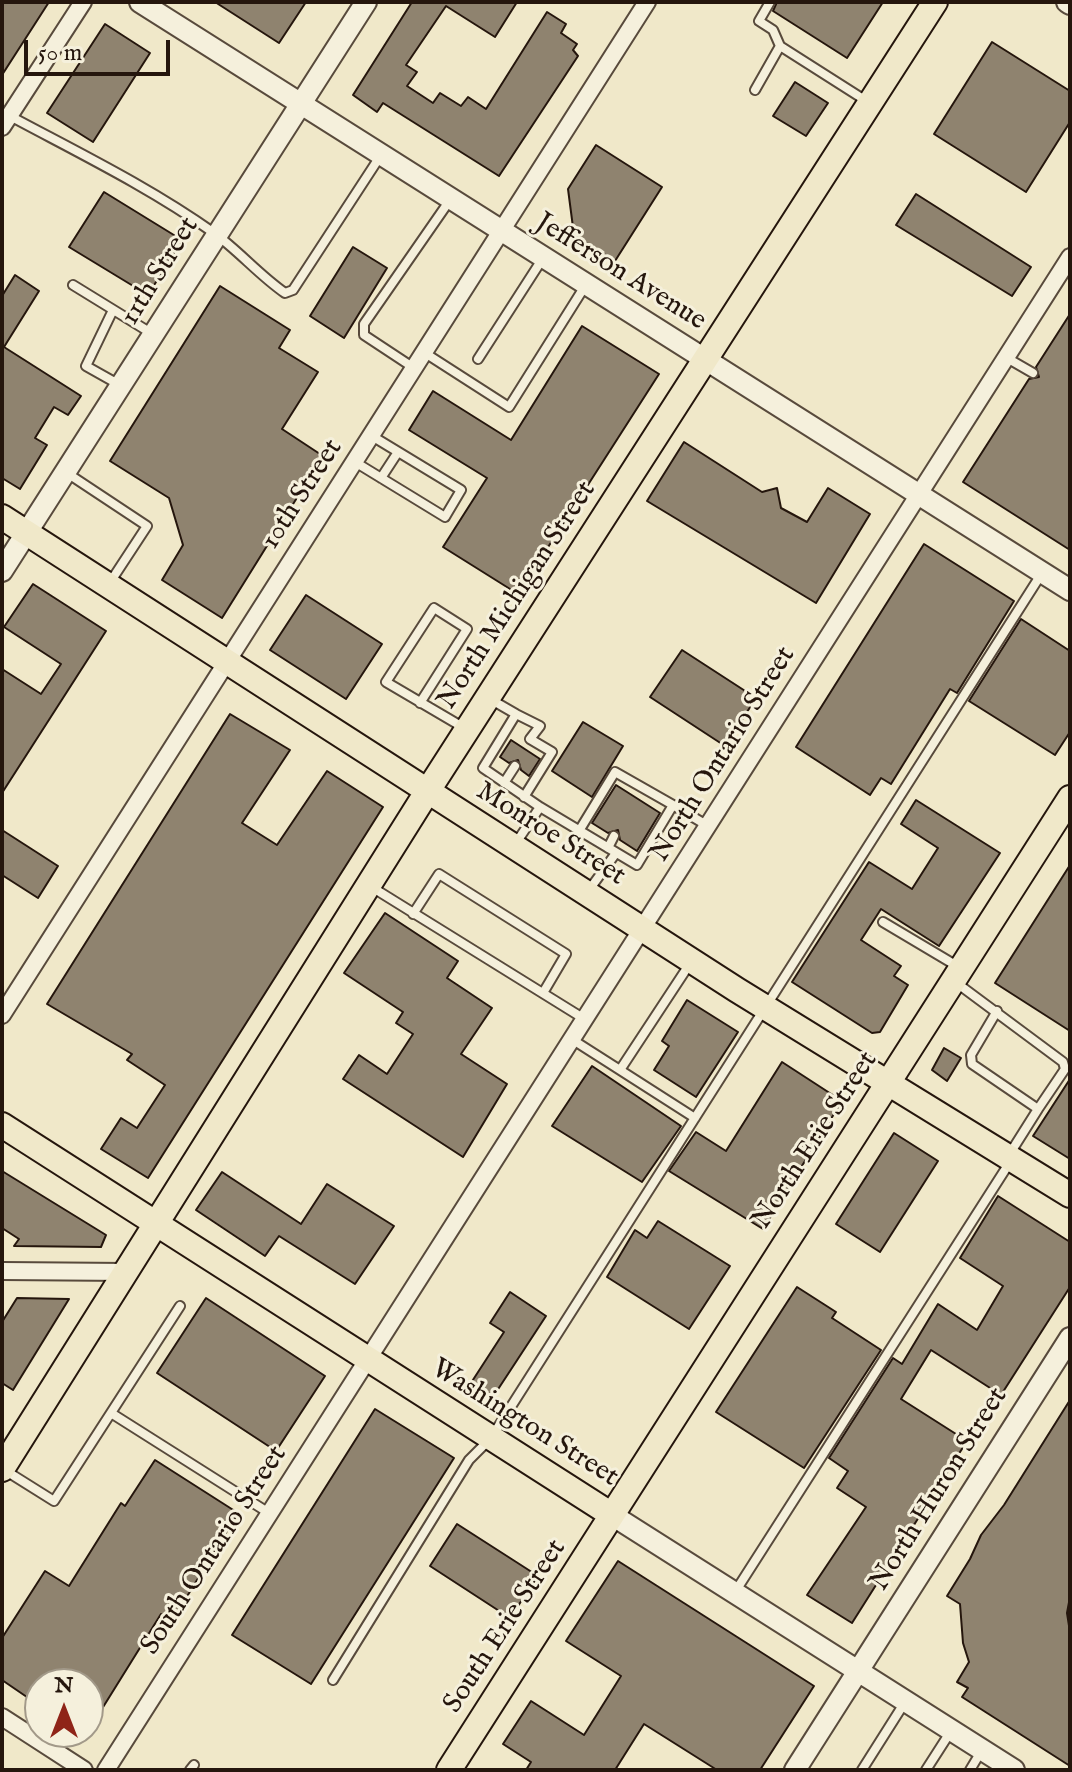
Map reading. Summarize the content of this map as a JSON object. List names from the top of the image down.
{
  "streets": {
    "main road": [
      "North Michigan Street",
      "Monroe Street",
      "North Erie Street",
      "Washington Street",
      "South Erie Street"
    ],
    "street": [
      "11th Street",
      "Jefferson Avenue",
      "10th Street",
      "North Ontario Street",
      "North Huron Street",
      "South Ontario Street"
    ]
  },
  "crossings": [
    ["11th Street", "Jefferson Avenue"],
    ["11th Street", "Monroe Street"],
    ["Jefferson Avenue", "10th Street"],
    ["Jefferson Avenue", "North Michigan Street"],
    ["Jefferson Avenue", "North Ontario Street"],
    ["10th Street", "Monroe Street"],
    ["North Michigan Street", "Monroe Street"],
    ["North Michigan Street", "Washington Street"],
    ["North Ontario Street", "Monroe Street"],
    ["North Ontario Street", "Washington Street"],
    ["North Ontario Street", "South Ontario Street"],
    ["Monroe Street", "North Erie Street"],
    ["North Erie Street", "Washington Street"],
    ["North Erie Street", "South Erie Street"],
    ["Washington Street", "North Huron Street"],
    ["Washington Street", "South Ontario Street"],
    ["Washington Street", "South Erie Street"]
  ],
  "scale_bar": "50 m",
  "north": "top"
}
